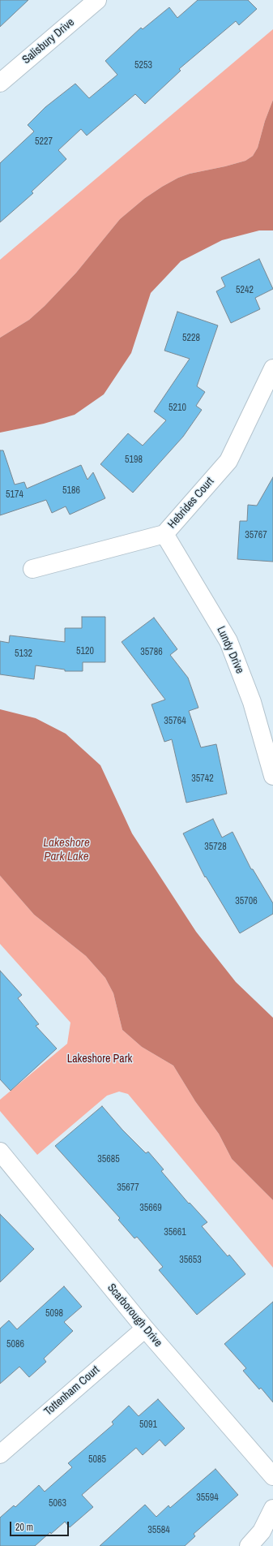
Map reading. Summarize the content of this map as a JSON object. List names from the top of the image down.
{
  "streets": {
    "street": [
      "Salisbury Drive",
      "Hebrides Court",
      "Lundy Drive",
      "Scarborough Drive",
      "Tottenham Court"
    ]
  },
  "crossings": [
    ["Hebrides Court", "Lundy Drive"],
    ["Scarborough Drive", "Tottenham Court"]
  ],
  "water": ["Lakeshore Park Lake"],
  "parks": ["Lakeshore Park"],
  "house_numbers": [
    "5253",
    "5227",
    "5242",
    "5228",
    "5210",
    "5198",
    "5186",
    "5174",
    "35767",
    "5120",
    "35786",
    "5132",
    "35764",
    "35742",
    "35728",
    "35706",
    "35685",
    "35677",
    "35669",
    "35661",
    "35653",
    "5098",
    "5086",
    "5091",
    "5085",
    "35594",
    "5063",
    "35584"
  ],
  "scale_bar": "20 m"
}
